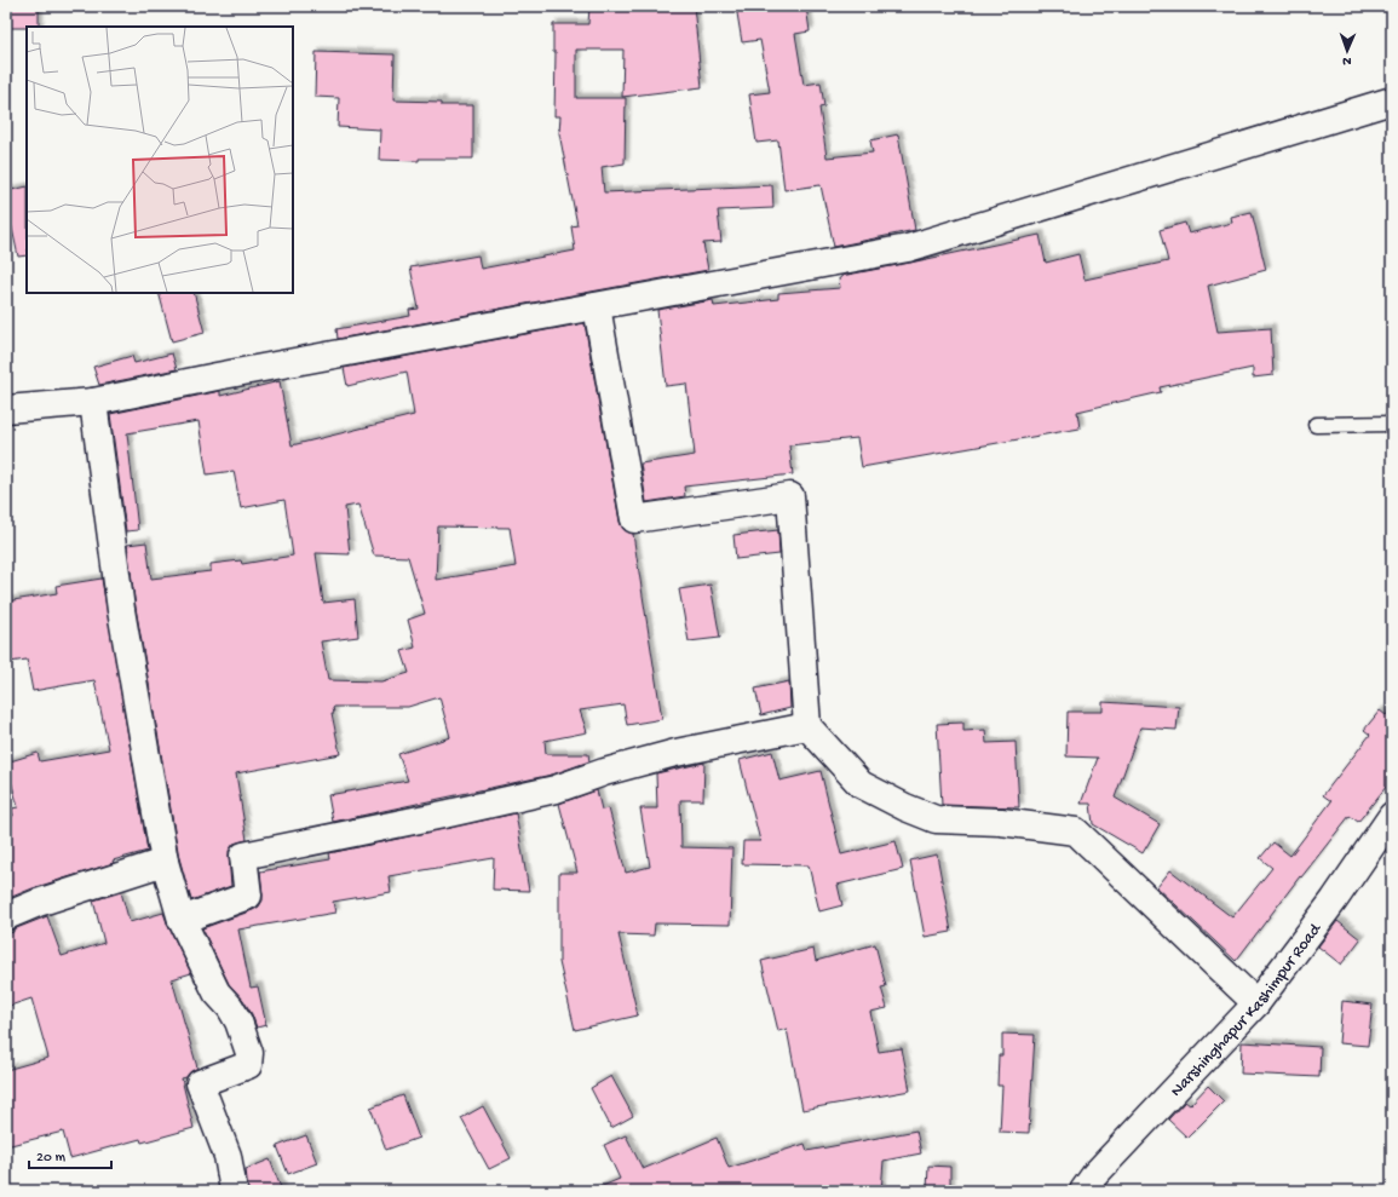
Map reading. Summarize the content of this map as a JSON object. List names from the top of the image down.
{
  "streets": {
    "street": ["Narshinghapur Kashimpur Road"]
  },
  "scale_bar": "20 m",
  "north": "bottom"
}
